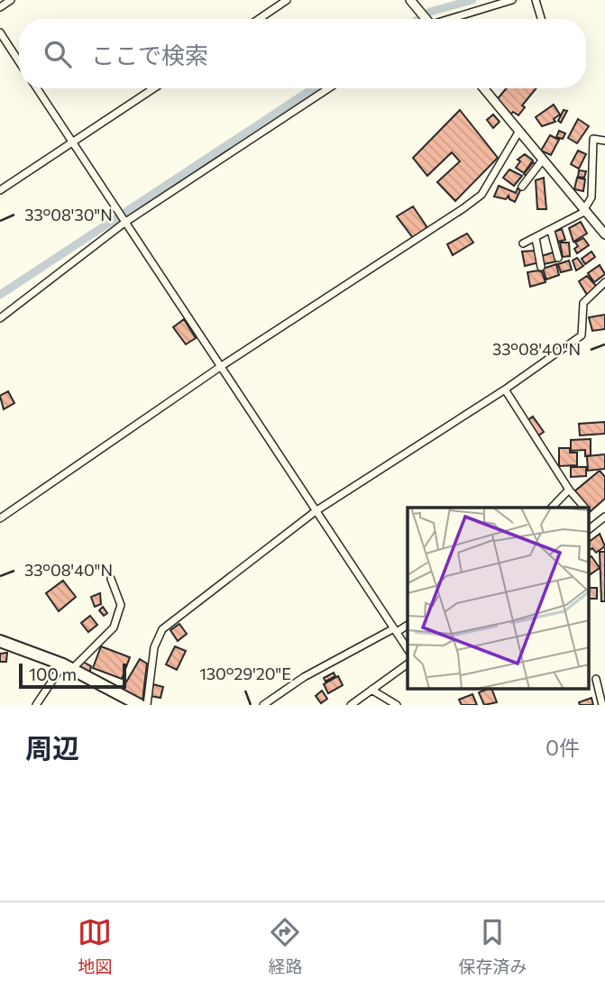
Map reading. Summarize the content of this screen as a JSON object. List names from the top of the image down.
{
  "scale_bar": "100 m",
  "page": {
    "search": "ここで検索",
    "scale": "100 m",
    "heading": ["周辺", "0件"],
    "nav": ["地図", "経路", "保存済み"]
  },
  "coordinates": ["33°08'30\"N", "33°08'40\"N", "130°29'20\"E"]
}
